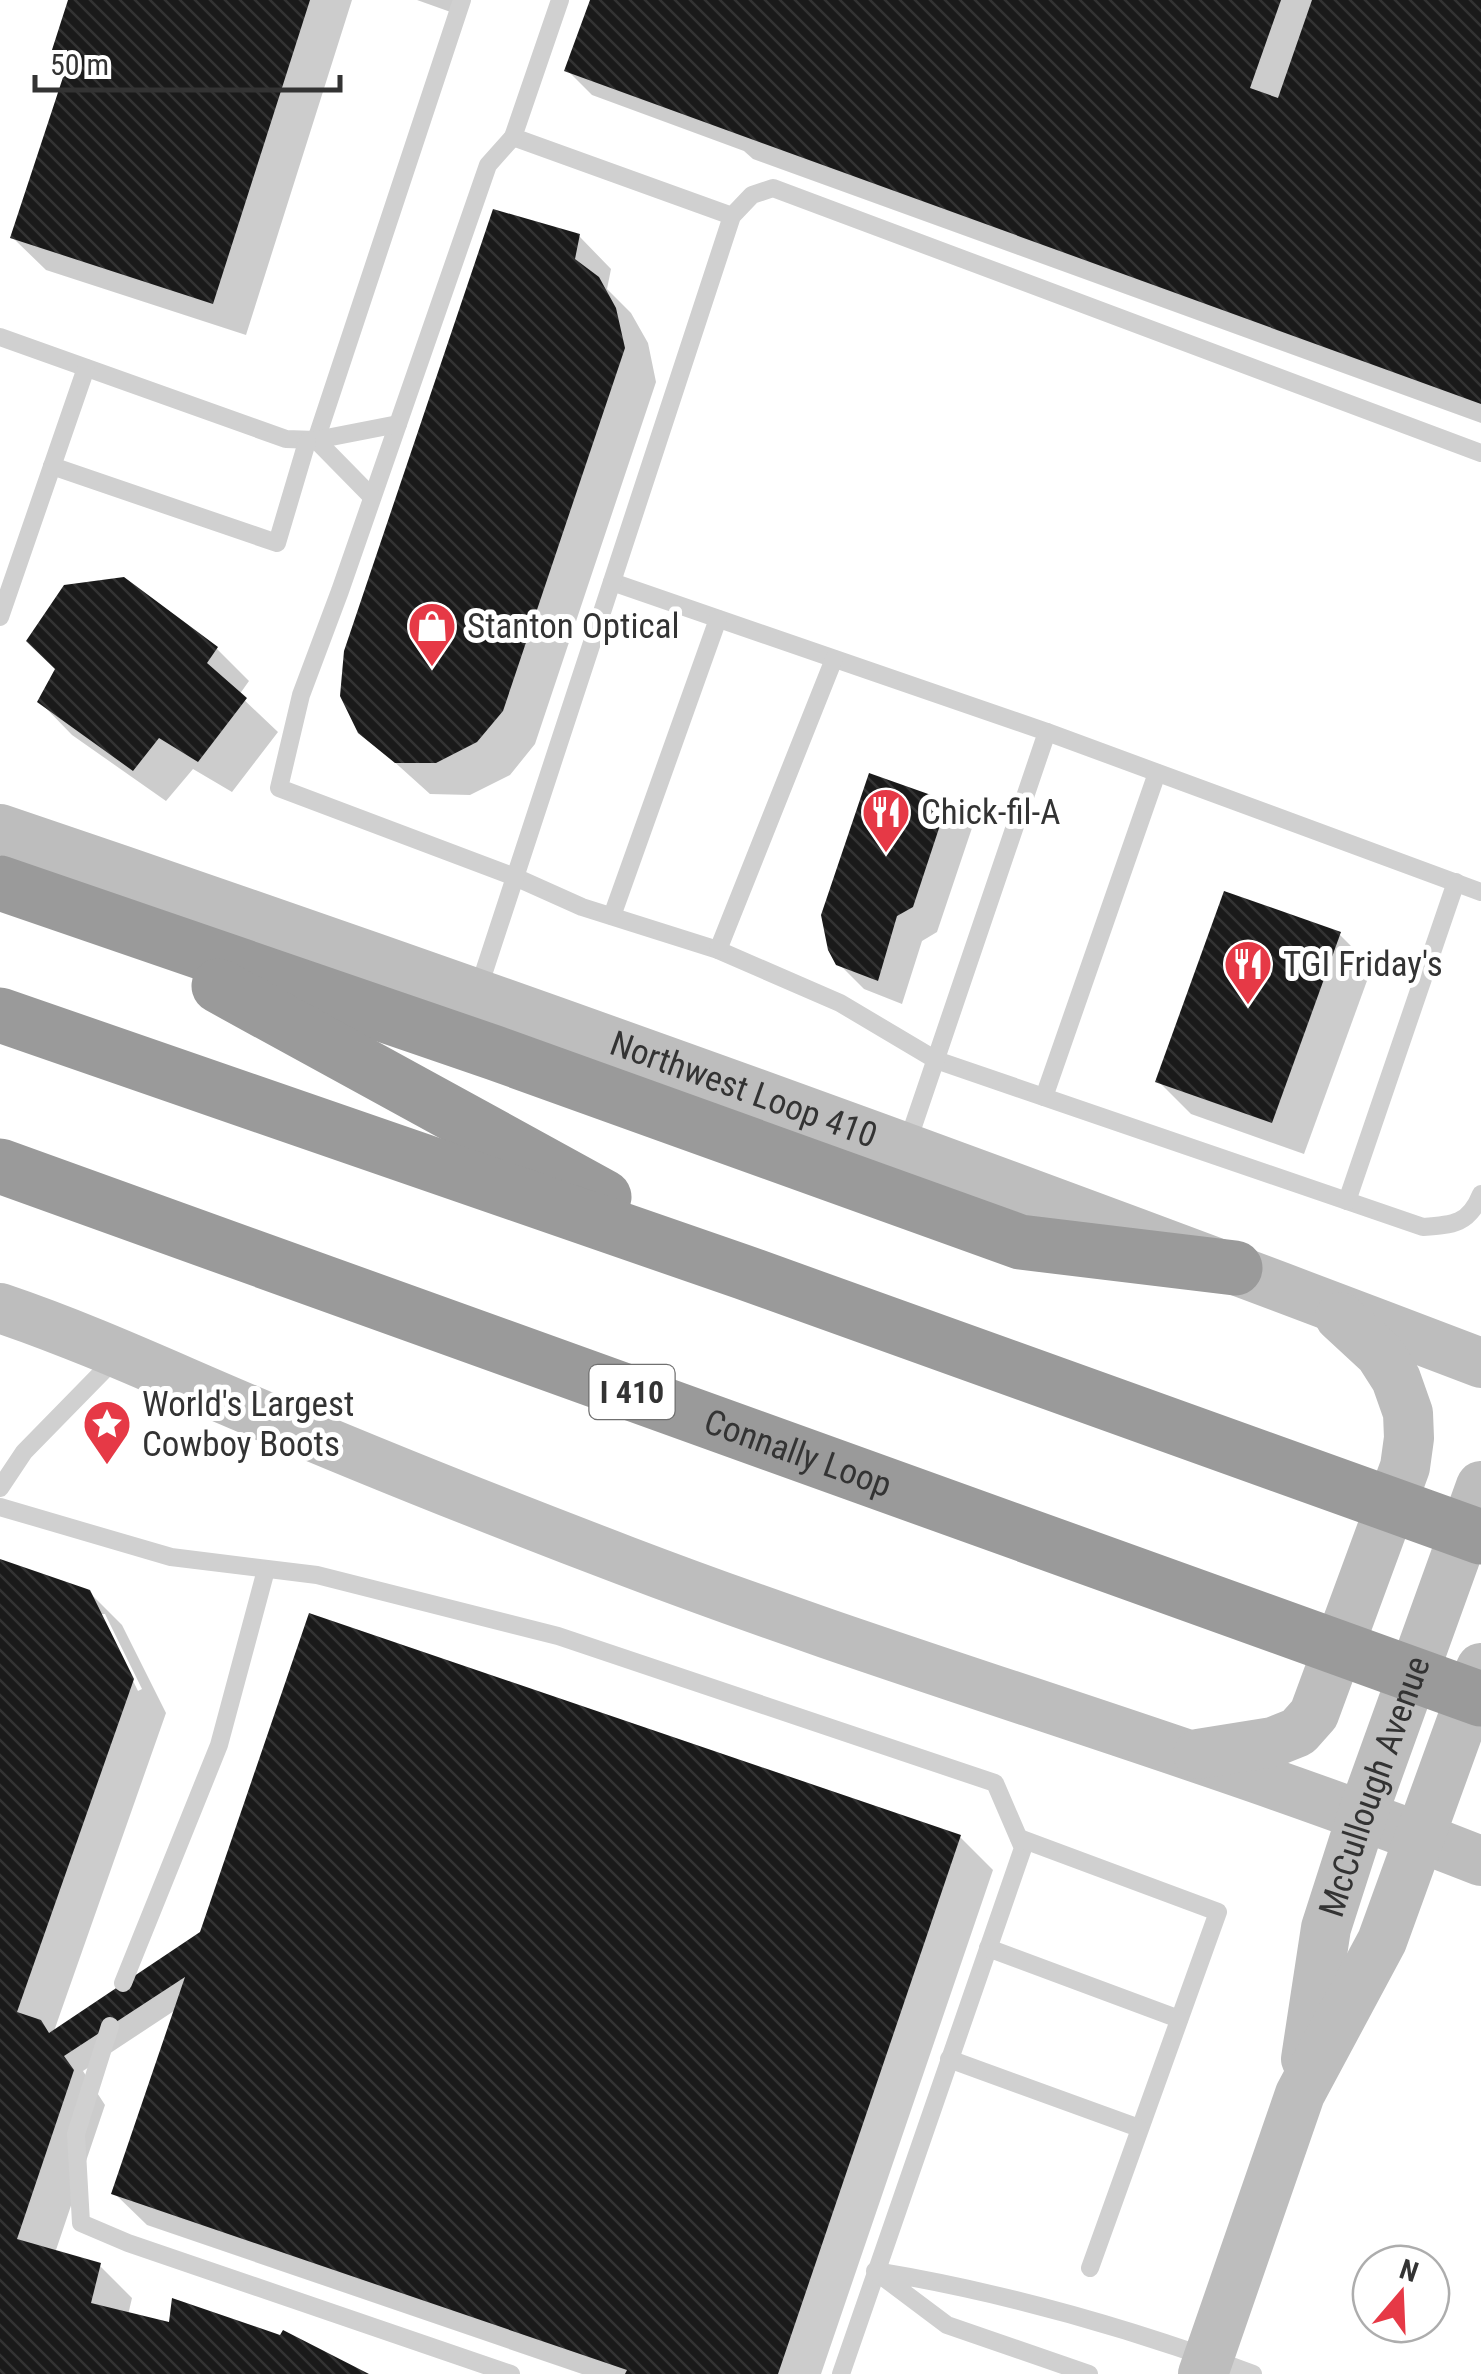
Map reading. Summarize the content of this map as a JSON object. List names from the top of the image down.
{
  "streets": {
    "highway": ["I 410", "Connally Loop"],
    "main road": ["Northwest Loop 410", "McCullough Avenue"]
  },
  "places": {
    "shop": ["Stanton Optical"],
    "restaurant": ["Chick-fil-A", "TGI Friday's"],
    "place": ["World's Largest Cowboy Boots"]
  },
  "scale_bar": "50 m",
  "north": "top"
}
